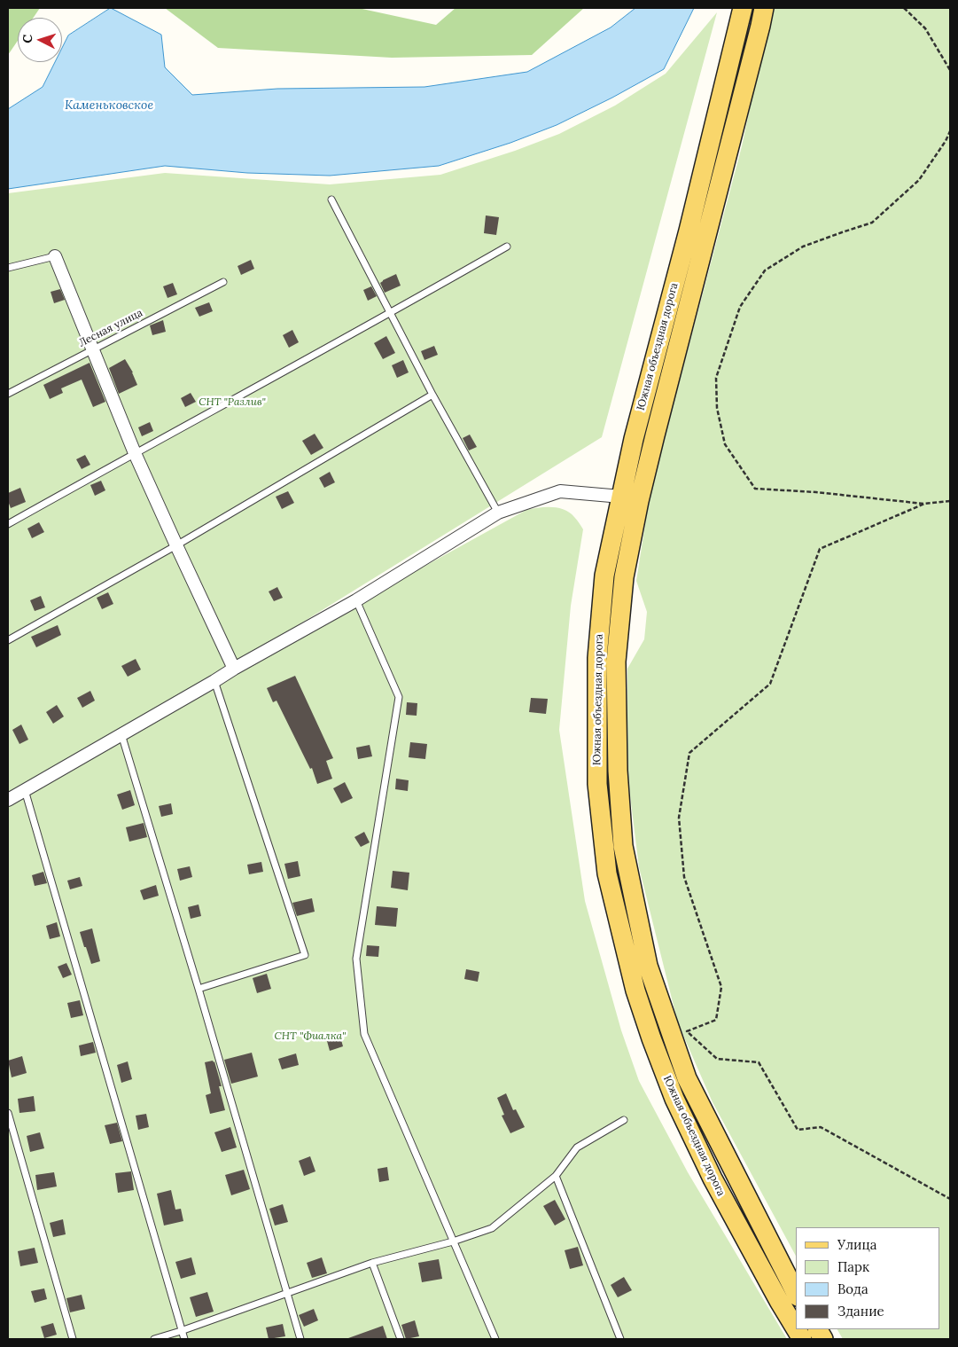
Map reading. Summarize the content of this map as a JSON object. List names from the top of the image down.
{
  "streets": {
    "main road": ["Южная объездная дорога"],
    "lane": ["Лесная улица"]
  },
  "water": ["Каменьковское"],
  "parks": ["СНТ \"Разлив\"", "СНТ \"Фиалка\""],
  "legend": [
    "Улица",
    "Парк",
    "Вода",
    "Здание"
  ],
  "north": "left"
}
